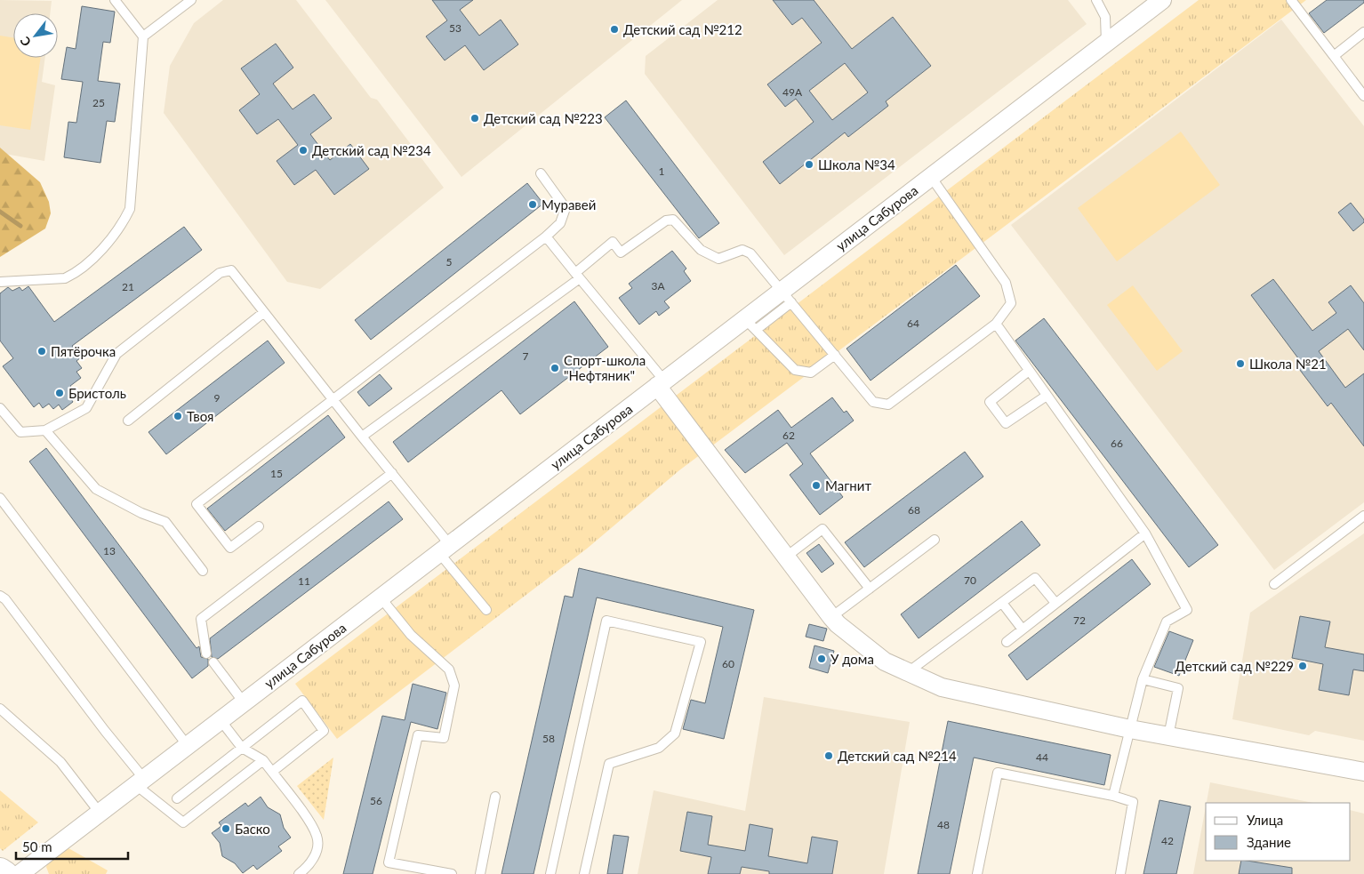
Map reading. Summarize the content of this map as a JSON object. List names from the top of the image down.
{
  "streets": {
    "street": ["улица Сабурова"]
  },
  "places": [
    "Детский сад №212",
    "Детский сад №223",
    "Детский сад №234",
    "Школа №34",
    "Муравей",
    "Пятёрочка",
    "Школа №21",
    "Спорт-школа \"Нефтяник\"",
    "Бристоль",
    "Твоя",
    "Магнит",
    "У дома",
    "Детский сад №229",
    "Детский сад №214",
    "Баско"
  ],
  "house_numbers": [
    "53",
    "49А",
    "25",
    "1",
    "5",
    "3А",
    "21",
    "64",
    "7",
    "9",
    "62",
    "66",
    "15",
    "68",
    "13",
    "70",
    "11",
    "72",
    "60",
    "58",
    "44",
    "56",
    "48",
    "42"
  ],
  "legend": ["Улица", "Здание"],
  "scale_bar": "50 m",
  "north": "bottom left"
}
